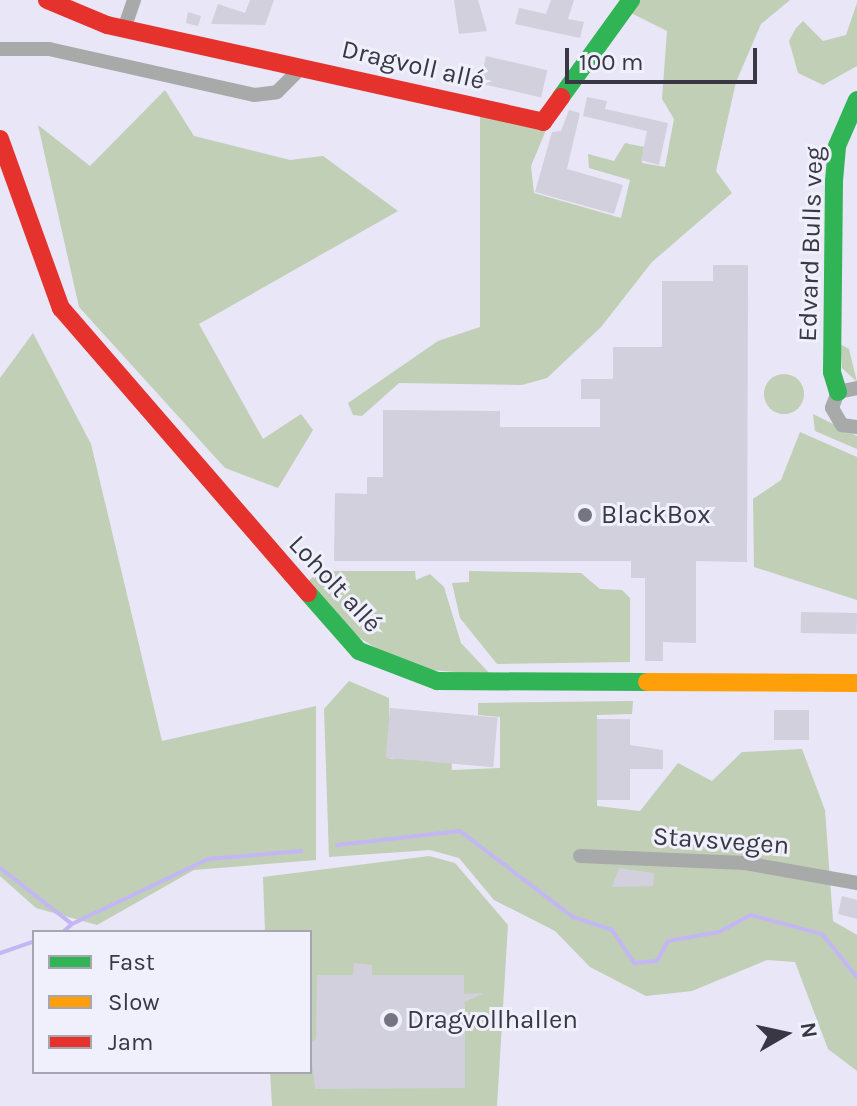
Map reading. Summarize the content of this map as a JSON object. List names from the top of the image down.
{
  "streets": {
    "street": [
      "Dragvoll allé",
      "Edvard Bulls veg",
      "Loholt allé",
      "Stavsvegen"
    ]
  },
  "places": ["BlackBox", "Dragvollhallen"],
  "legend": ["Fast", "Slow", "Jam"],
  "scale_bar": "100 m",
  "north": "right"
}
